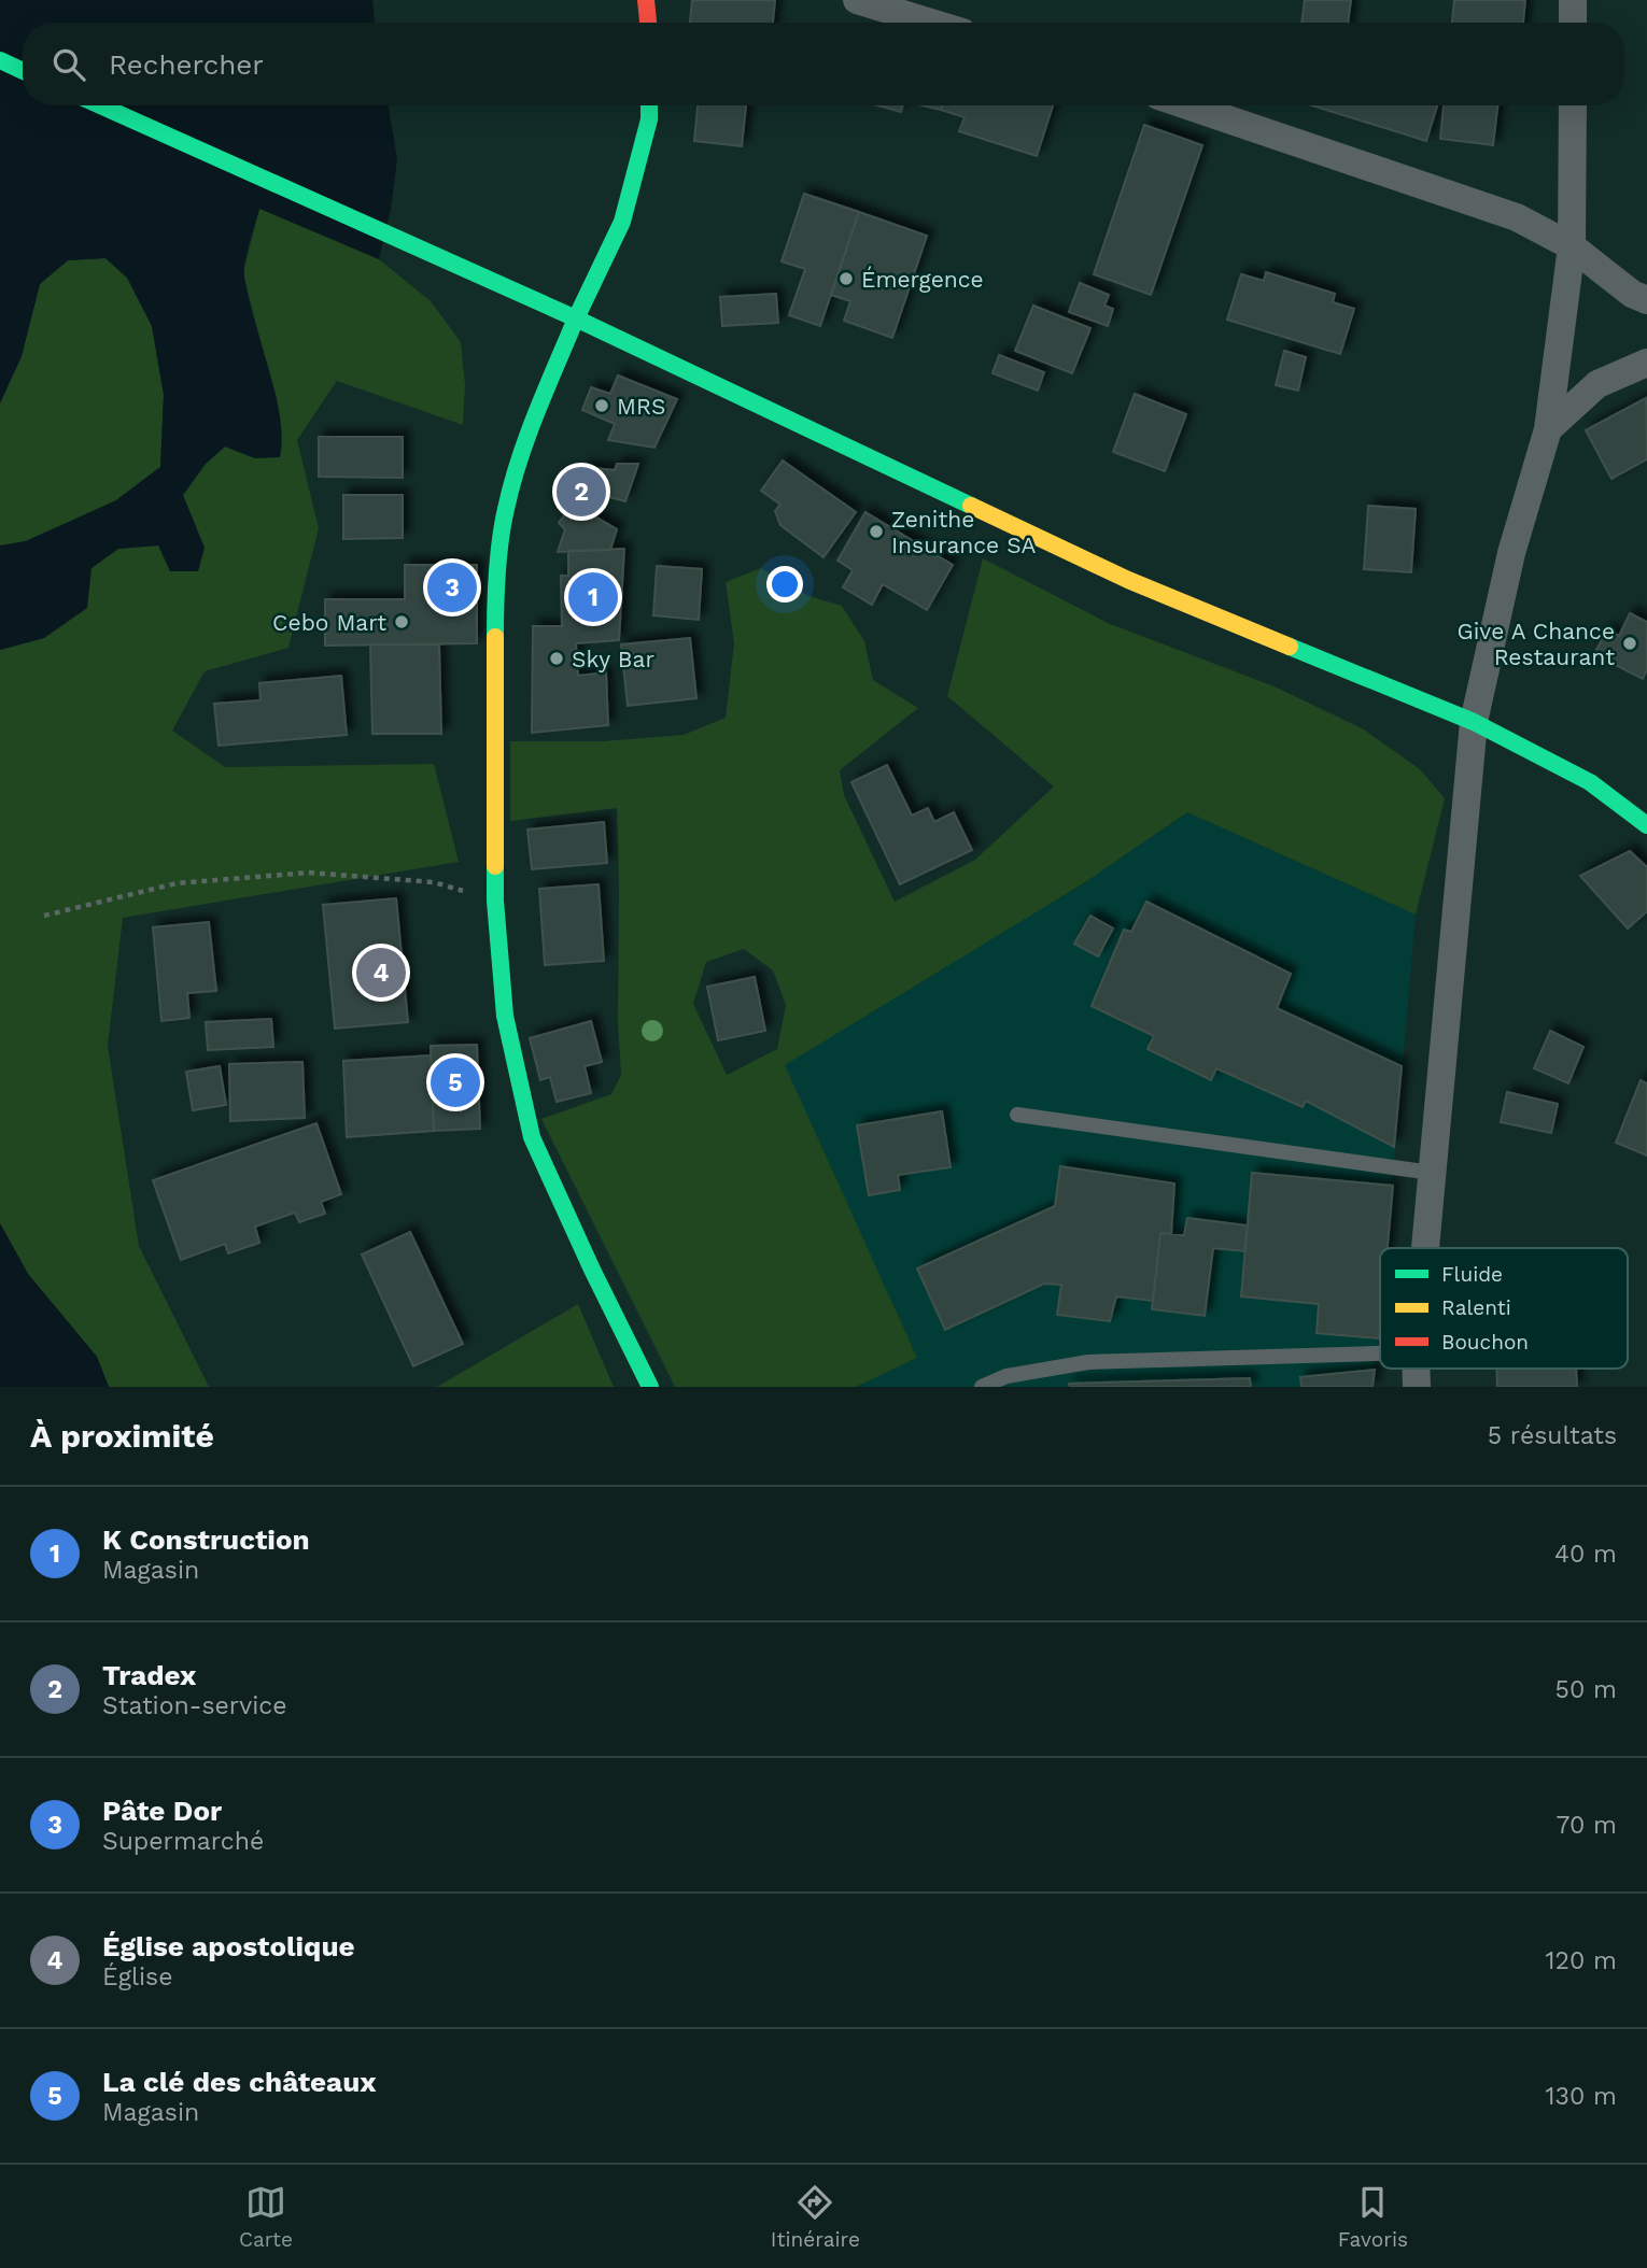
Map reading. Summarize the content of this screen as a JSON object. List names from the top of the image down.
{
  "places": [
    "Émergence",
    "MRS",
    "Zenithe Insurance SA",
    "Cebo Mart",
    "Give A Chance Restaurant",
    "Sky Bar"
  ],
  "legend": ["Fluide", "Ralenti", "Bouchon"],
  "page": {
    "search": "Rechercher",
    "pins": [
      "2",
      "3",
      "1",
      "4",
      "5"
    ],
    "heading": ["À proximité", "5 résultats"],
    "list": [
      {
        "mark": "1",
        "name": "K Construction",
        "note": "Magasin",
        "value": "40 m"
      },
      {
        "mark": "2",
        "name": "Tradex",
        "note": "Station-service",
        "value": "50 m"
      },
      {
        "mark": "3",
        "name": "Pâte Dor",
        "note": "Supermarché",
        "value": "70 m"
      },
      {
        "mark": "4",
        "name": "Église apostolique",
        "note": "Église",
        "value": "120 m"
      },
      {
        "mark": "5",
        "name": "La clé des châteaux",
        "note": "Magasin",
        "value": "130 m"
      }
    ],
    "nav": ["Carte", "Itinéraire", "Favoris"]
  }
}
